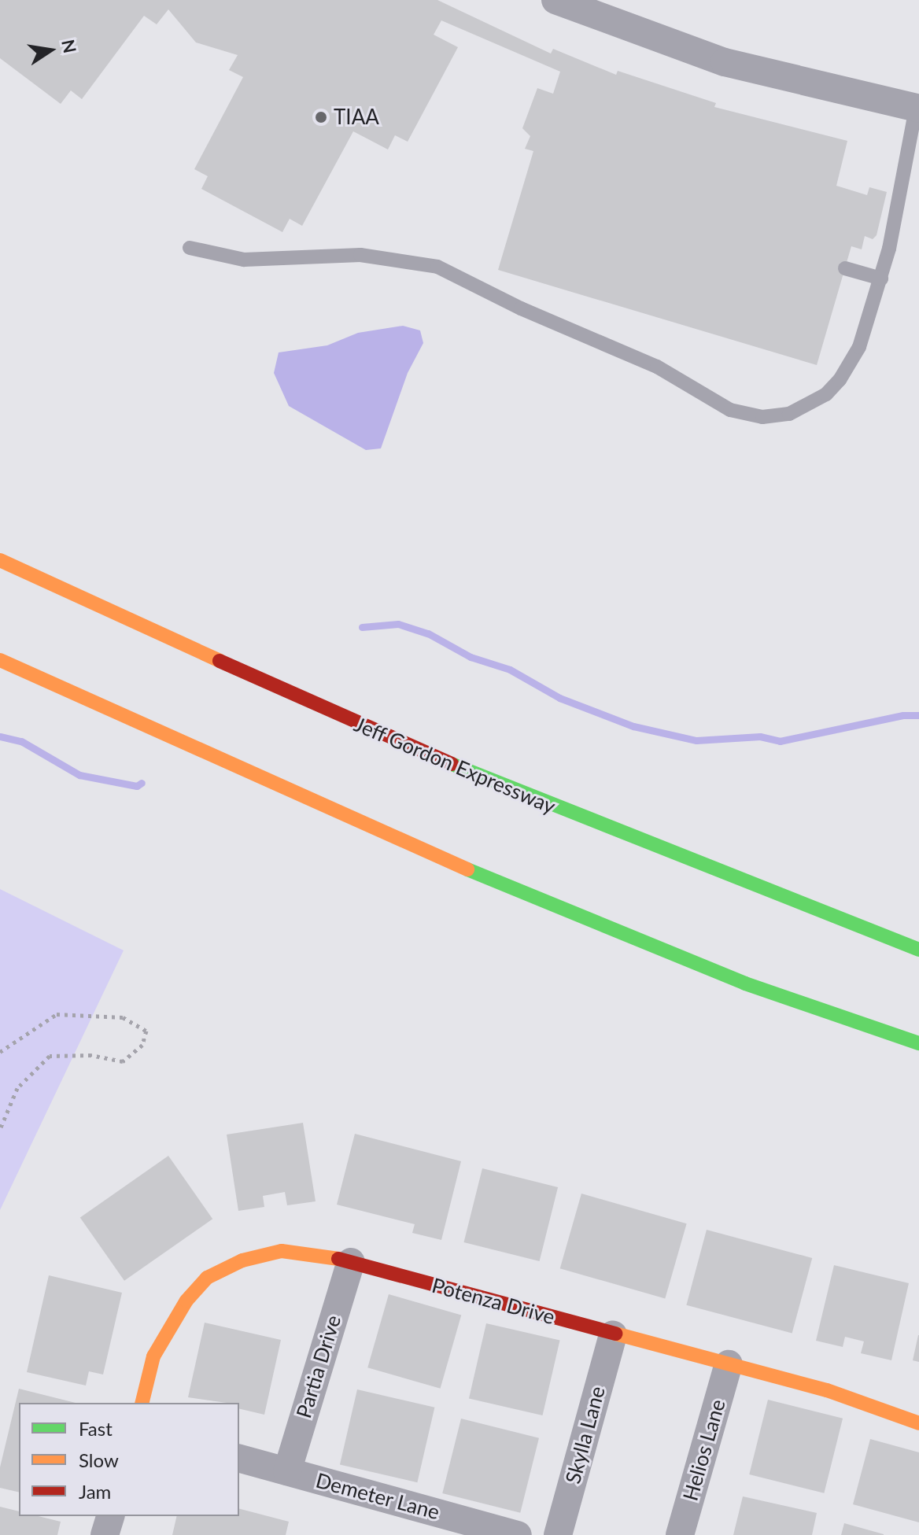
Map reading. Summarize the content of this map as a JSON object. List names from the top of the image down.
{
  "streets": {
    "main road": ["Jeff Gordon Expressway", "Potenza Drive"],
    "street": [
      "Partia Drive",
      "Skylla Lane",
      "Helios Lane",
      "Demeter Lane"
    ]
  },
  "crossings": [
    ["Potenza Drive", "Partia Drive"],
    ["Potenza Drive", "Skylla Lane"],
    ["Potenza Drive", "Helios Lane"],
    ["Partia Drive", "Demeter Lane"]
  ],
  "places": ["TIAA"],
  "legend": ["Fast", "Slow", "Jam"],
  "north": "right"
}
